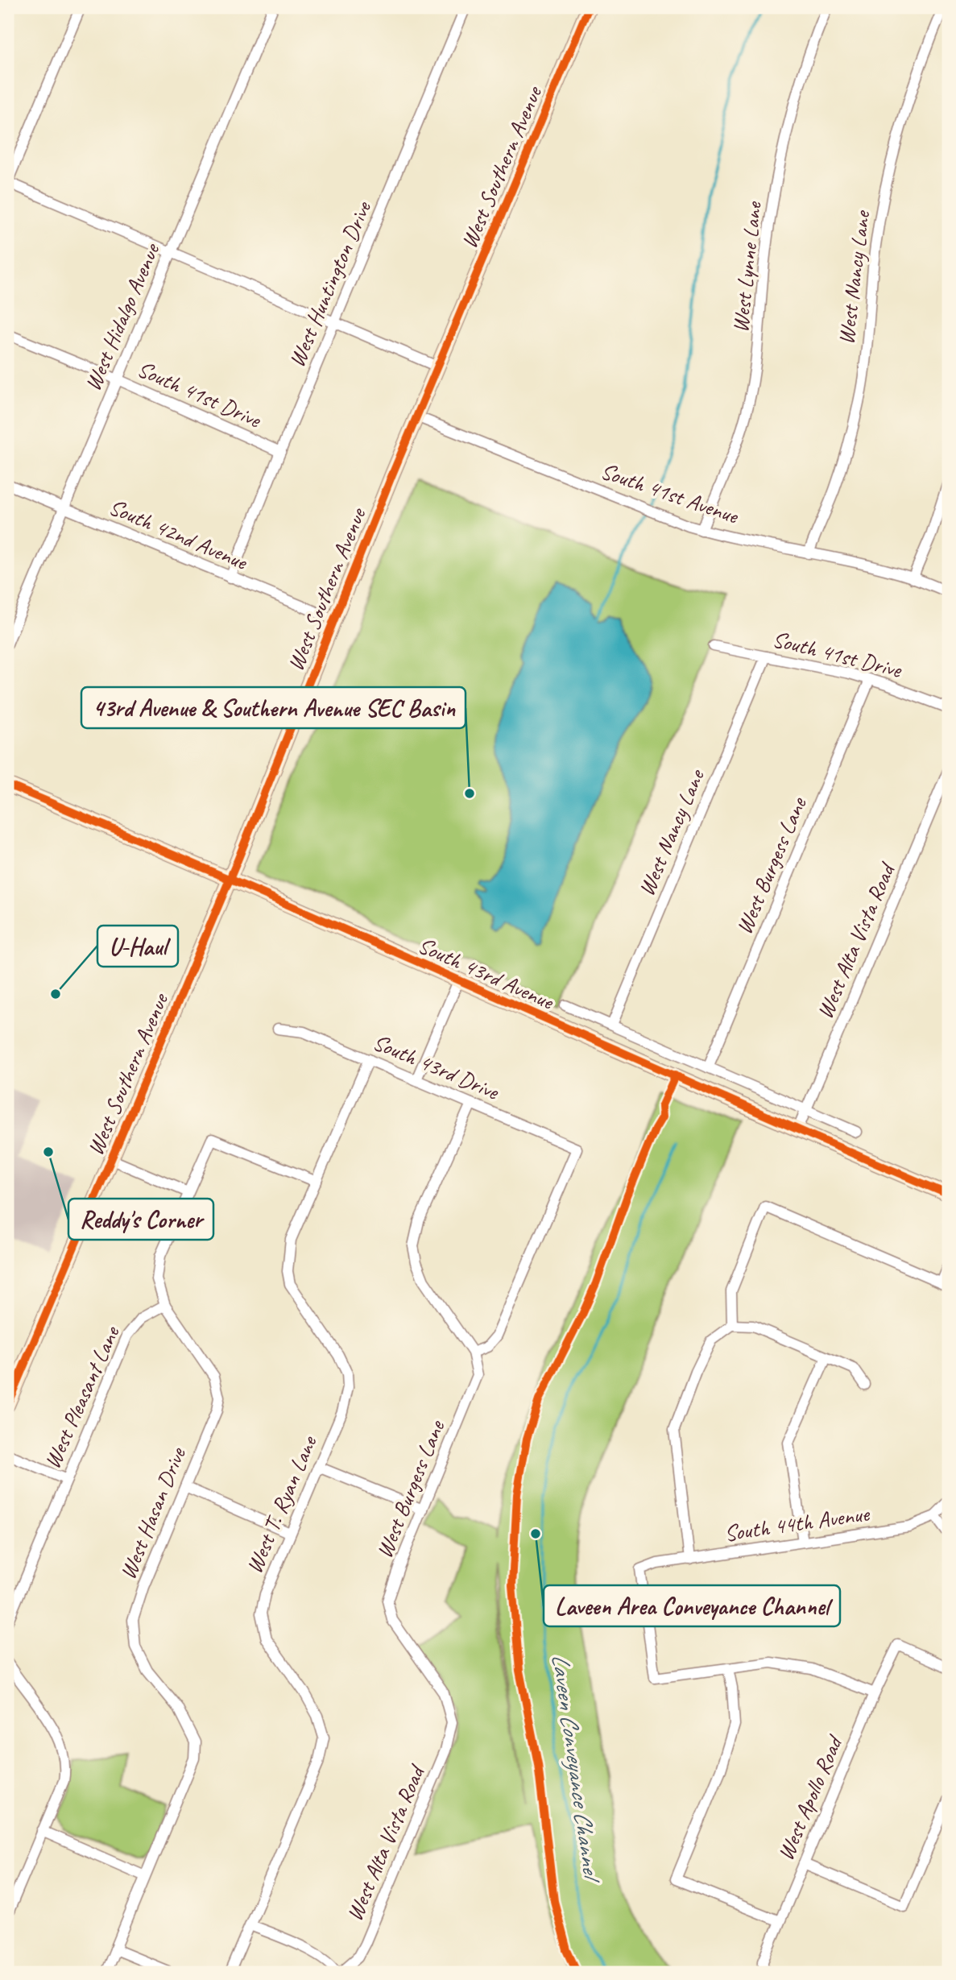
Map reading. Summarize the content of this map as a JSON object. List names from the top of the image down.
{
  "streets": {
    "main road": ["West Southern Avenue", "South 43rd Avenue"],
    "street": [
      "West Lynne Lane",
      "West Nancy Lane",
      "West Huntington Drive",
      "West Hidalgo Avenue",
      "South 41st Drive",
      "South 41st Avenue",
      "South 42nd Avenue",
      "West Burgess Lane",
      "West Alta Vista Road",
      "South 43rd Drive",
      "West Pleasant Lane",
      "West T. Ryan Lane",
      "West Hasan Drive",
      "South 44th Avenue",
      "West Apollo Road"
    ]
  },
  "crossings": [
    ["West Southern Avenue", "South 41st Avenue"],
    ["West Southern Avenue", "South 42nd Avenue"],
    ["West Southern Avenue", "South 43rd Avenue"],
    ["West Lynne Lane", "South 41st Avenue"],
    ["West Nancy Lane", "South 41st Drive"],
    ["West Nancy Lane", "South 41st Avenue"],
    ["West Nancy Lane", "South 43rd Avenue"],
    ["West Huntington Drive", "South 41st Drive"],
    ["West Huntington Drive", "South 42nd Avenue"],
    ["West Hidalgo Avenue", "South 41st Drive"],
    ["West Hidalgo Avenue", "South 42nd Avenue"],
    ["South 41st Drive", "West Burgess Lane"],
    ["West Burgess Lane", "West Alta Vista Road"],
    ["West Burgess Lane", "South 43rd Avenue"],
    ["West Burgess Lane", "South 43rd Drive"],
    ["West Alta Vista Road", "South 43rd Avenue"],
    ["West Pleasant Lane", "West Hasan Drive"]
  ],
  "water": ["Laveen Conveyance Channel"],
  "places": [
    "43rd Avenue & Southern Avenue SEC Basin",
    "U-Haul",
    "Reddy's Corner",
    "Laveen Area Conveyance Channel"
  ]
}
